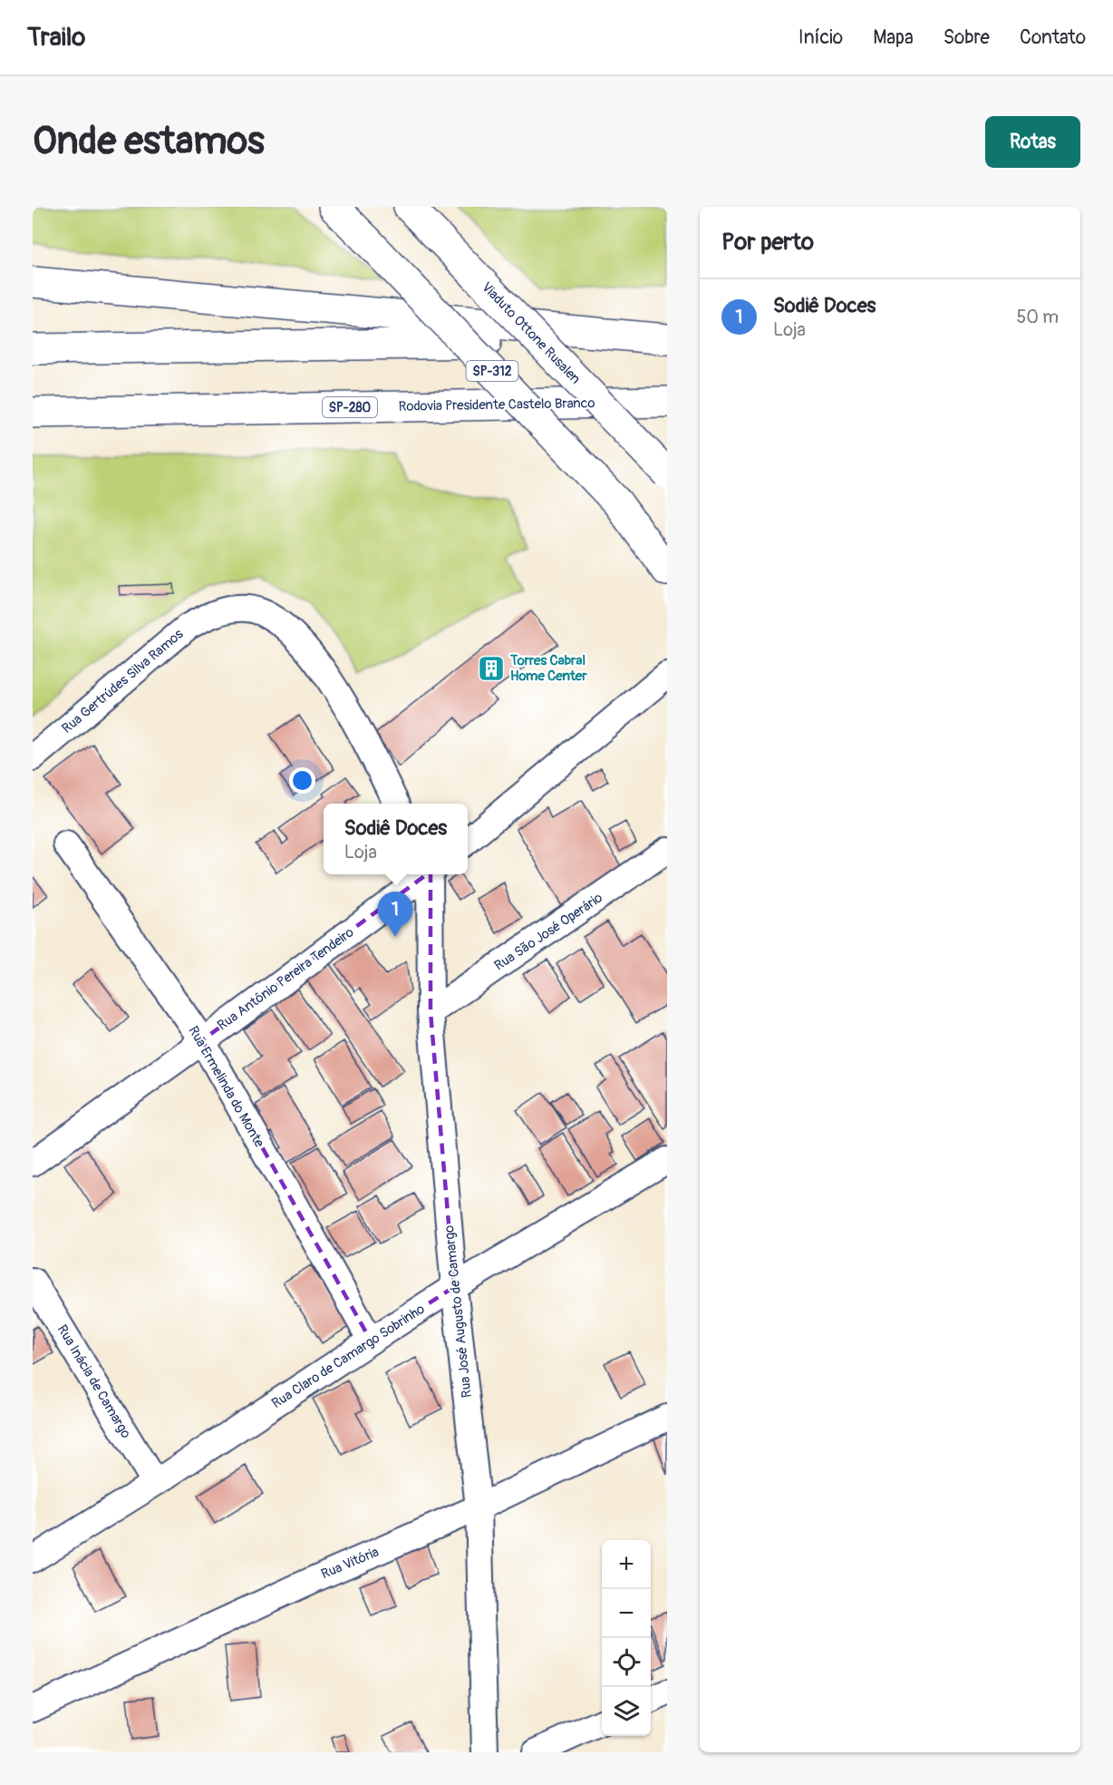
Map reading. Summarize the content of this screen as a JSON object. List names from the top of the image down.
{
  "streets": {
    "main road": [
      "Viaduto Ottone Rusalen",
      "SP-312",
      "Rodovia Presidente Castelo Branco",
      "SP-280"
    ],
    "street": [
      "Rua Gertrúdes Silva Ramos",
      "Rua São José Operário",
      "Rua Antônio Pereira Tendeiro",
      "Rua Ermelinda do Monte",
      "Rua José Augusto de Camargo",
      "Rua Claro de Camargo Sobrinho",
      "Rua Inácia de Camargo",
      "Rua Vitória"
    ]
  },
  "crossings": [
    ["Rua São José Operário", "Rua José Augusto de Camargo"],
    ["Rua Antônio Pereira Tendeiro", "Rua Ermelinda do Monte"],
    ["Rua Ermelinda do Monte", "Rua Claro de Camargo Sobrinho"],
    ["Rua José Augusto de Camargo", "Rua Claro de Camargo Sobrinho"],
    ["Rua José Augusto de Camargo", "Rua Vitória"],
    ["Rua Claro de Camargo Sobrinho", "Rua Inácia de Camargo"]
  ],
  "places": {
    "building": ["Torres Cabral Home Center"]
  },
  "page": {
    "header": "Trailo",
    "nav": [
      "Início",
      "Mapa",
      "Sobre",
      "Contato"
    ],
    "buttons": "Rotas",
    "title": "Onde estamos",
    "heading": "Por perto",
    "list": [
      {
        "mark": "1",
        "name": "Sodiê Doces",
        "note": "Loja",
        "value": "50 m"
      }
    ],
    "popup": ["Sodiê Doces", "Loja"],
    "pins": "1",
    "map_buttons": ["+", "−"]
  }
}
